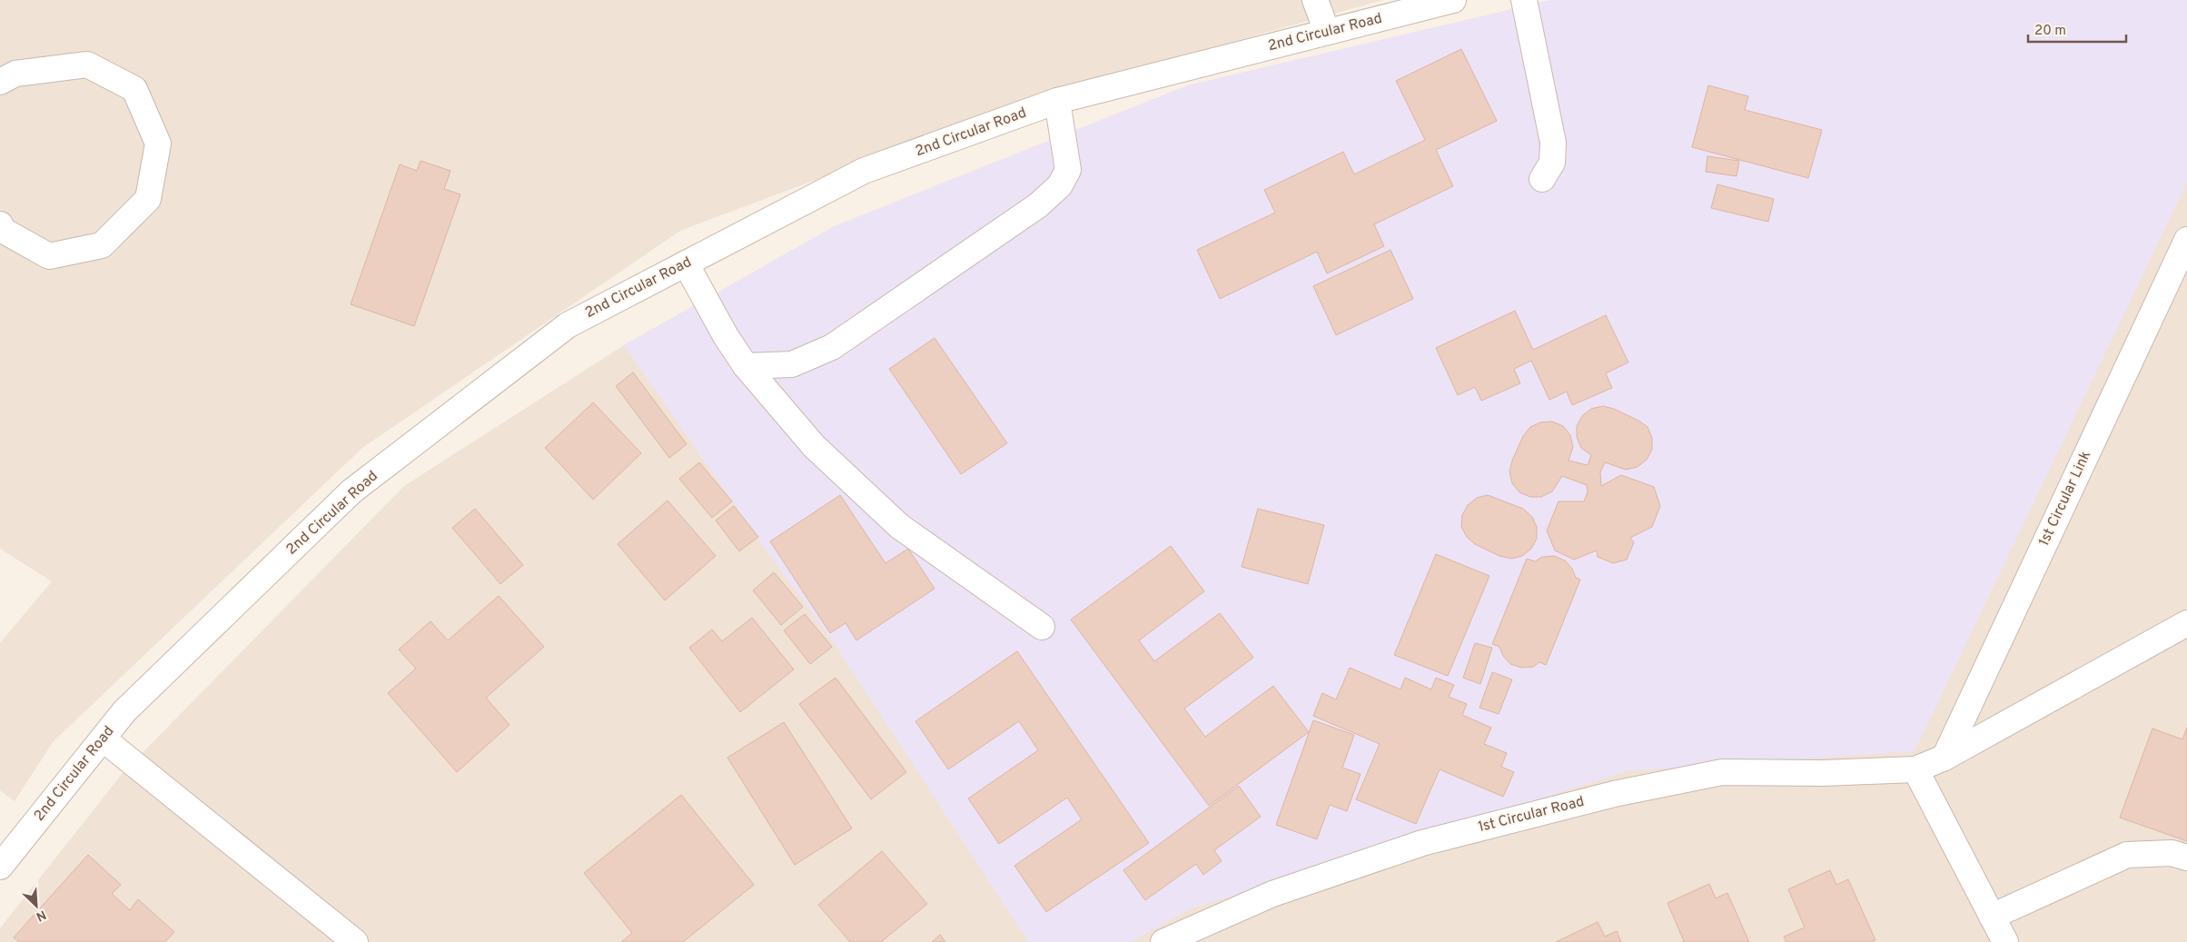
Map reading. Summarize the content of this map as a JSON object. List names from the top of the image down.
{
  "streets": {
    "street": ["2nd Circular Road", "1st Circular Link", "1st Circular Road"]
  },
  "crossings": [
    ["1st Circular Link", "1st Circular Road"]
  ],
  "scale_bar": "20 m",
  "north": "bottom right"
}
